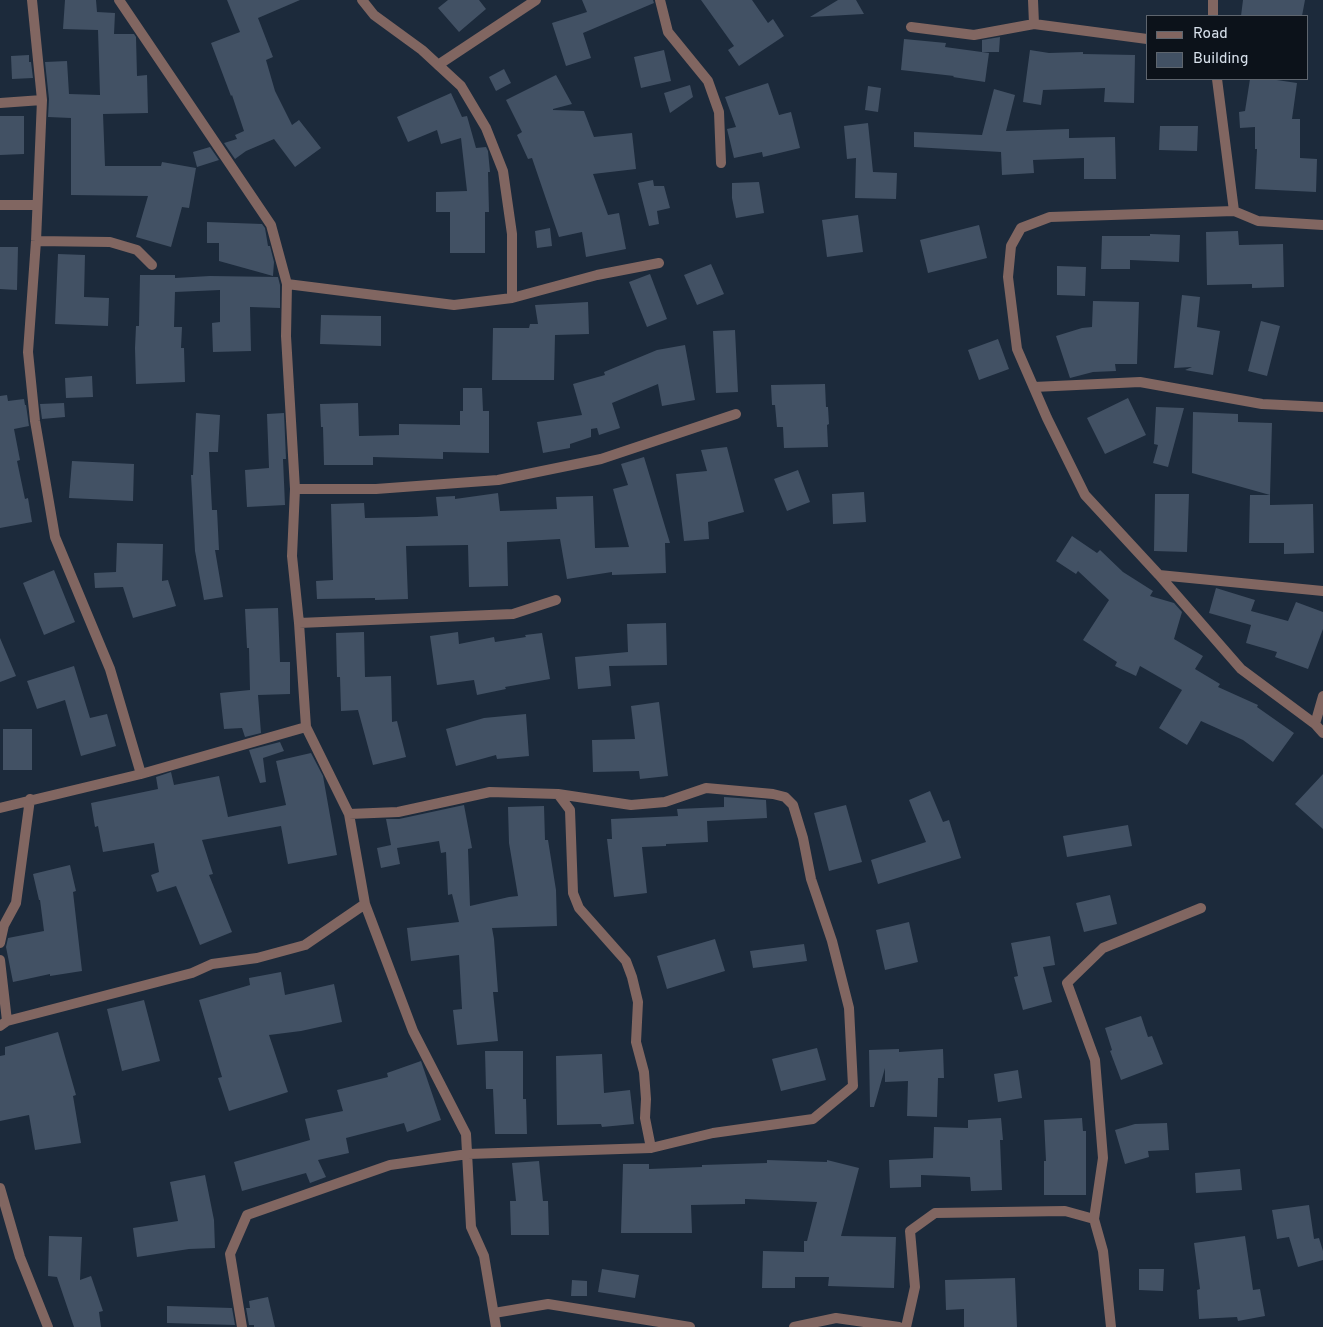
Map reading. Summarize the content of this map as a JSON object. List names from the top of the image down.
{
  "legend": ["Road", "Building"]
}
